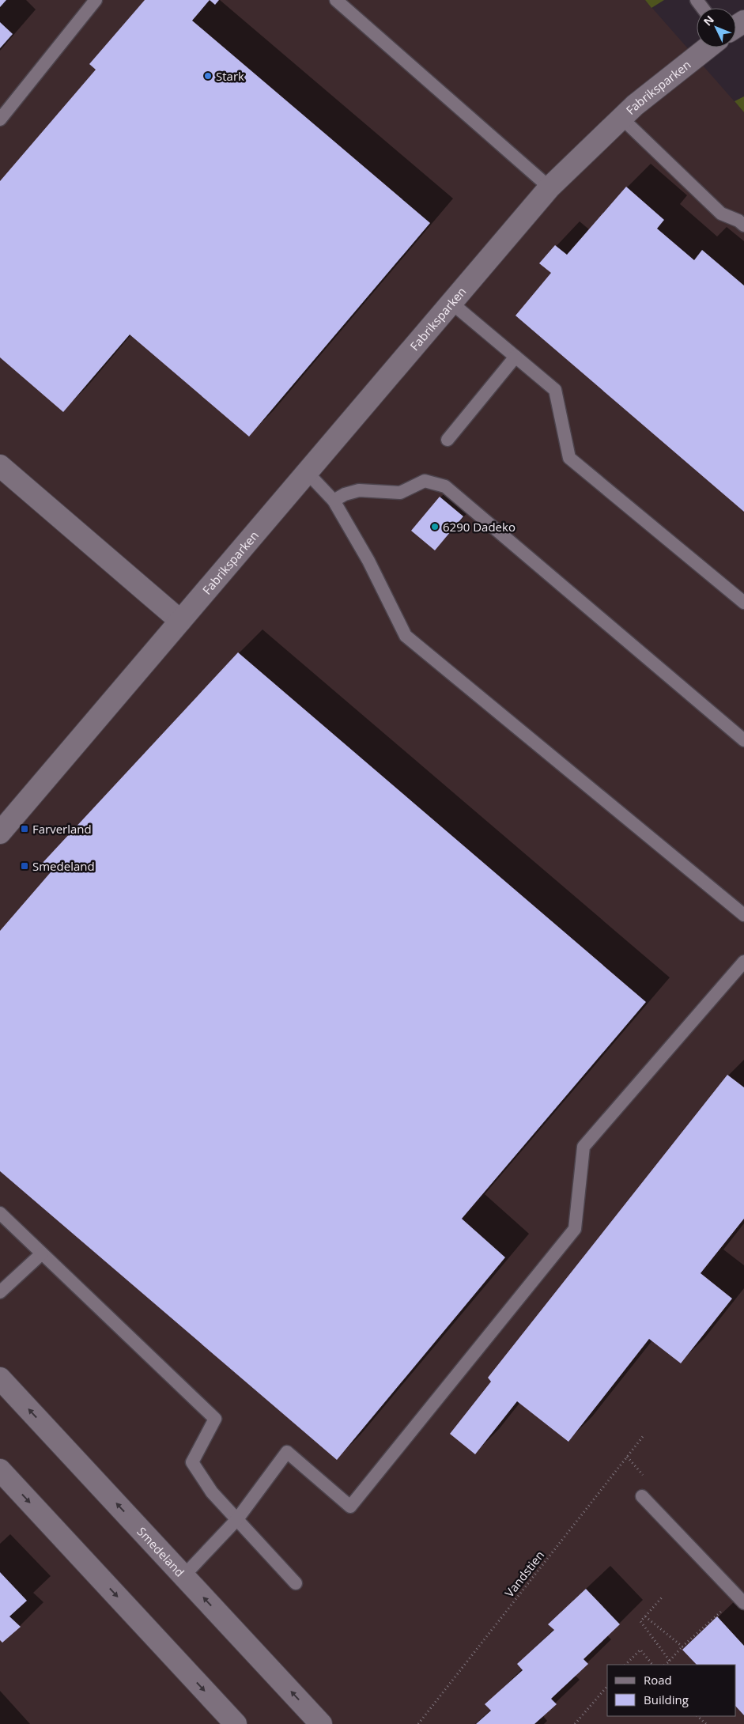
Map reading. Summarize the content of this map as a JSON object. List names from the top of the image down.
{
  "streets": {
    "street": ["Fabriksparken", "Smedeland"],
    "path": ["Vandstien"]
  },
  "places": {
    "other": ["Stark", "6290 Dadeko"],
    "transit": ["Farverland", "Smedeland"]
  },
  "legend": ["Road", "Building"],
  "north": "top left"
}
